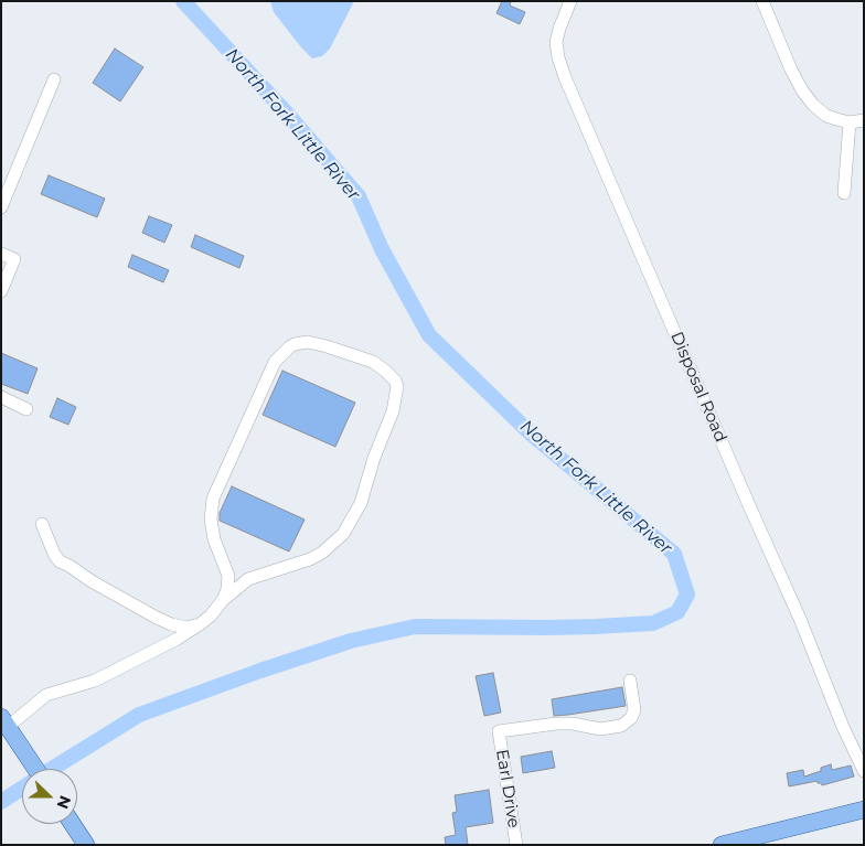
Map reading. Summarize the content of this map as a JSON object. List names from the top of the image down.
{
  "streets": {
    "street": ["Disposal Road", "Earl Drive"]
  },
  "water": ["North Fork Little River"],
  "north": "right"
}
